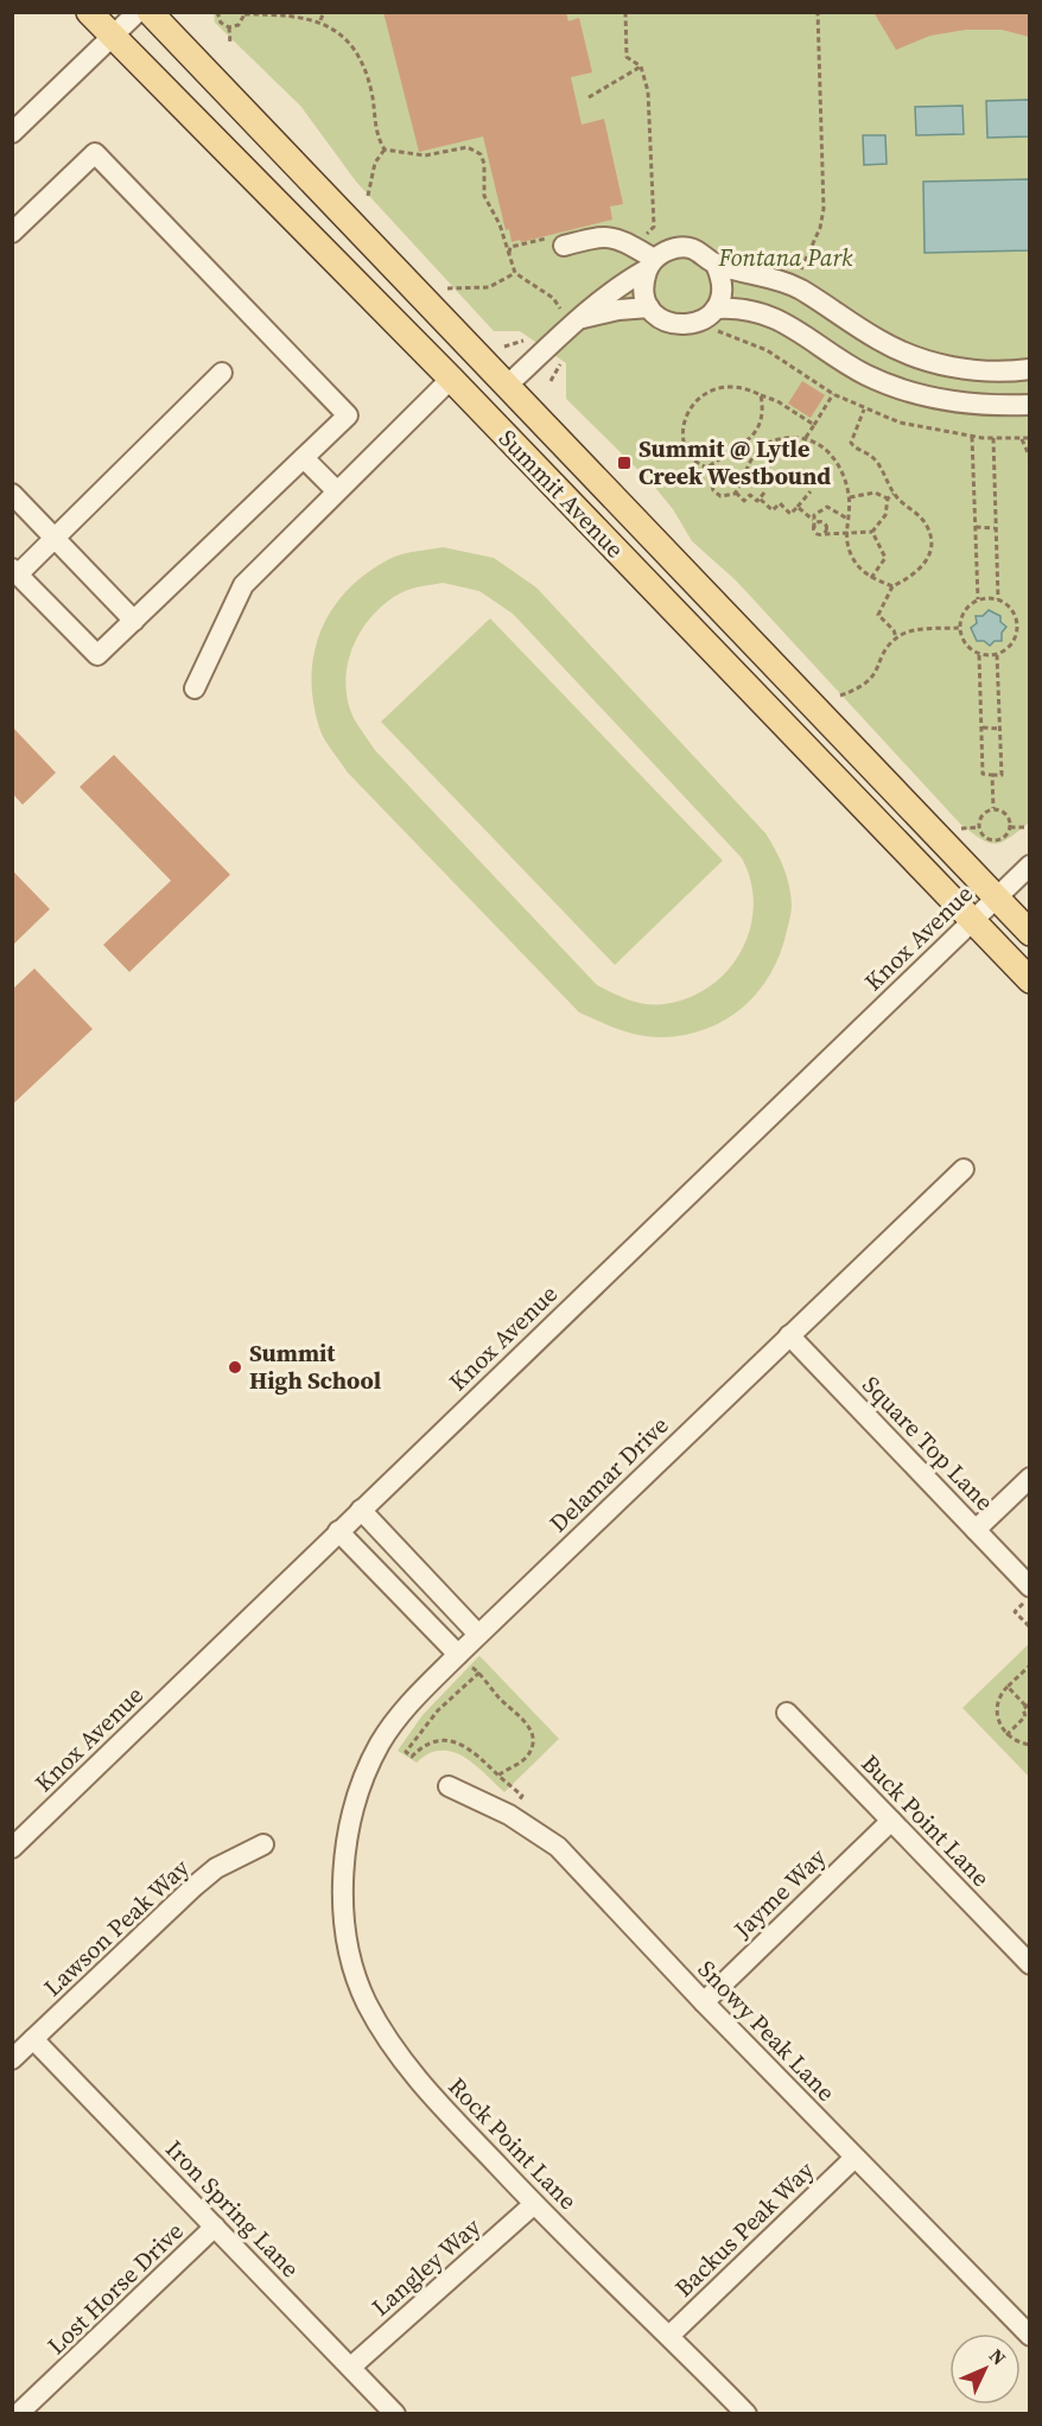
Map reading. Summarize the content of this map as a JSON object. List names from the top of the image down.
{
  "streets": {
    "main road": ["Summit Avenue"],
    "street": [
      "Knox Avenue",
      "Square Top Lane",
      "Delamar Drive",
      "Buck Point Lane",
      "Jayme Way",
      "Lawson Peak Way",
      "Snowy Peak Lane",
      "Rock Point Lane",
      "Iron Spring Lane",
      "Backus Peak Way",
      "Langley Way",
      "Lost Horse Drive"
    ]
  },
  "crossings": [
    ["Summit Avenue", "Knox Avenue"],
    ["Square Top Lane", "Delamar Drive"],
    ["Delamar Drive", "Rock Point Lane"],
    ["Buck Point Lane", "Jayme Way"],
    ["Jayme Way", "Snowy Peak Lane"],
    ["Lawson Peak Way", "Iron Spring Lane"],
    ["Snowy Peak Lane", "Backus Peak Way"],
    ["Rock Point Lane", "Backus Peak Way"],
    ["Rock Point Lane", "Langley Way"],
    ["Iron Spring Lane", "Langley Way"],
    ["Iron Spring Lane", "Lost Horse Drive"]
  ],
  "parks": ["Fontana Park"],
  "places": {
    "transit": ["Summit @ Lytle Creek Westbound"],
    "other": ["Summit High School"]
  },
  "north": "top right"
}
